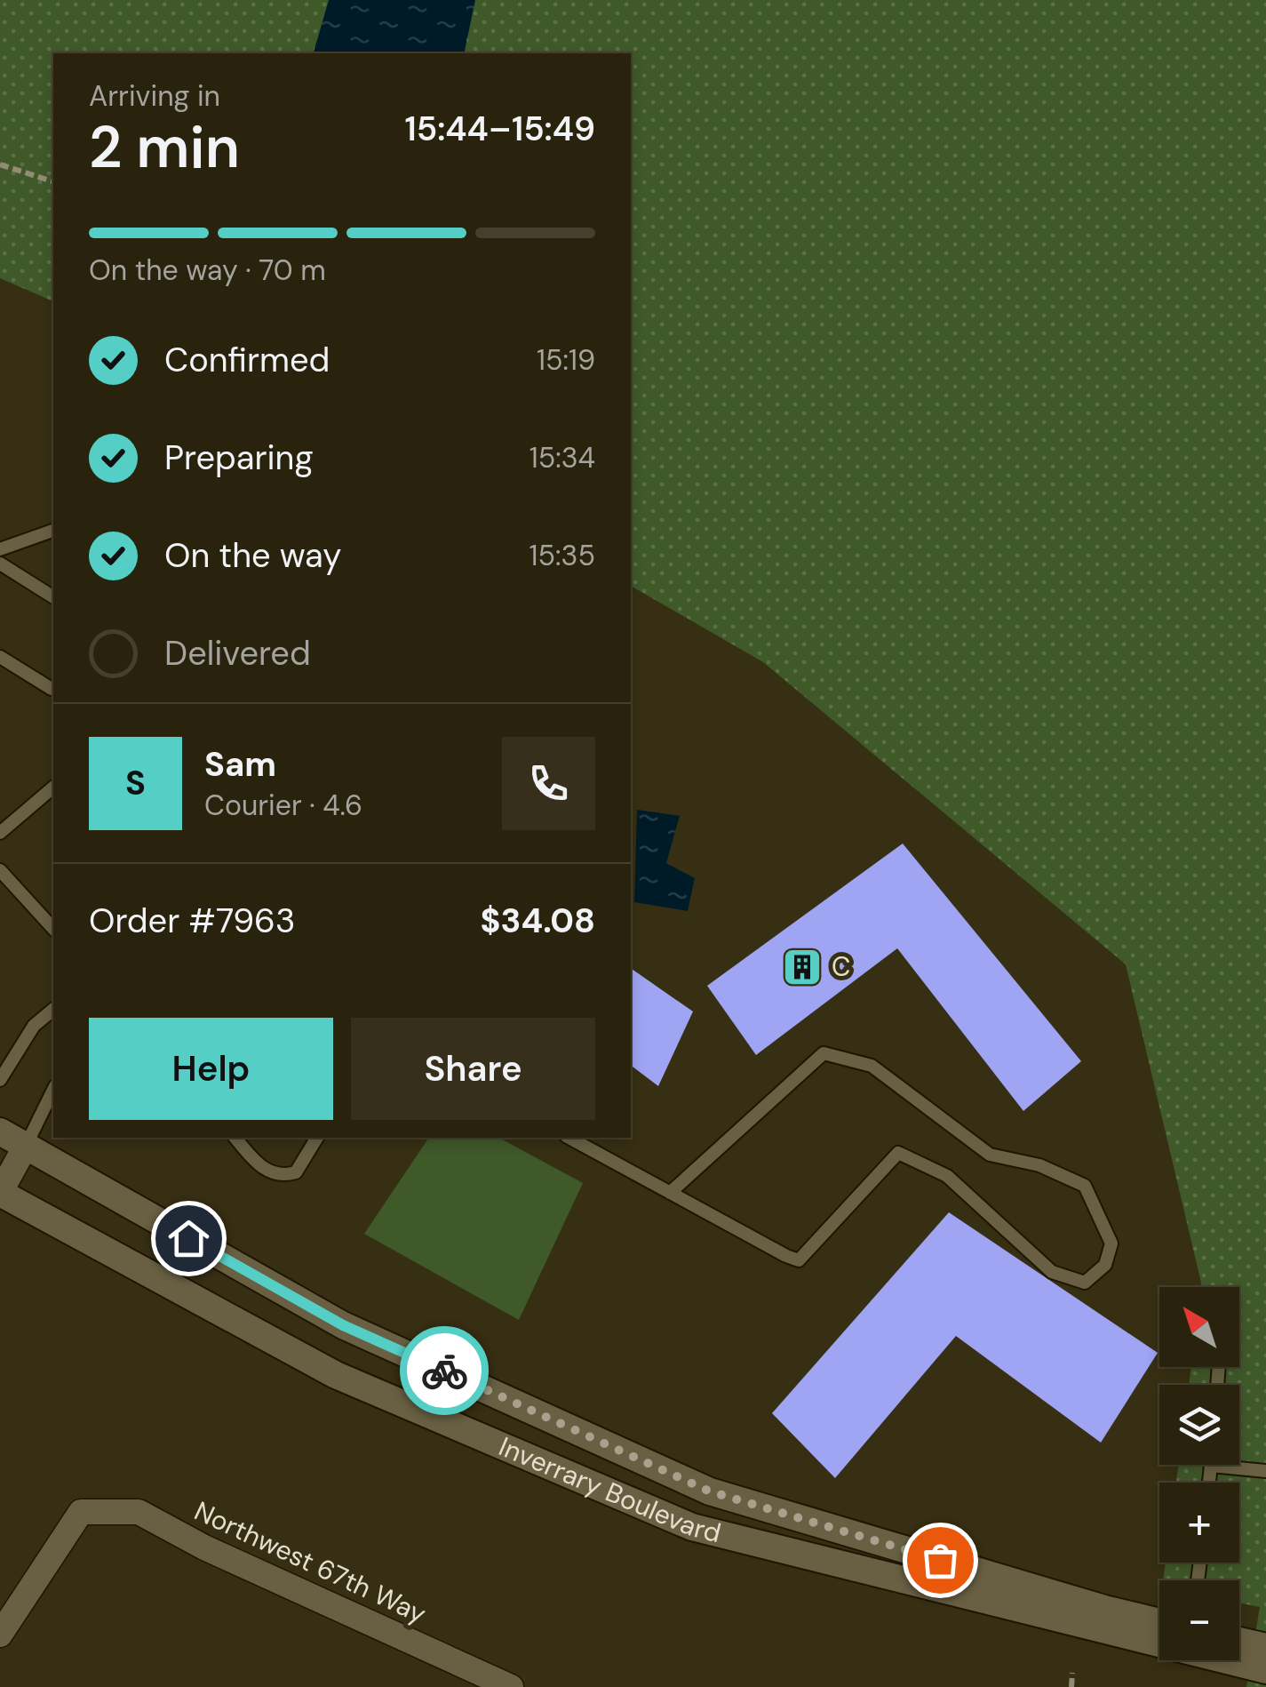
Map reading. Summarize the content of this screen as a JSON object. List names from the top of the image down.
{
  "streets": {
    "street": ["Inverrary Boulevard", "Northwest 67th Way"]
  },
  "places": {
    "building": ["C"]
  },
  "north": "top left",
  "page": {
    "heading": ["2 min", "Arriving in", "15:44–15:49"],
    "panel": [
      "Sam",
      "Courier · 4.6",
      "Order #7963",
      "$34.08"
    ],
    "bar": "On the way · 70 m",
    "list": [
      ["Confirmed", "15:19"],
      ["Preparing", "15:34"],
      ["On the way", "15:35"],
      "Delivered"
    ],
    "round": "S",
    "buttons": ["Help", "Share"],
    "map_buttons": ["+", "−"]
  }
}
